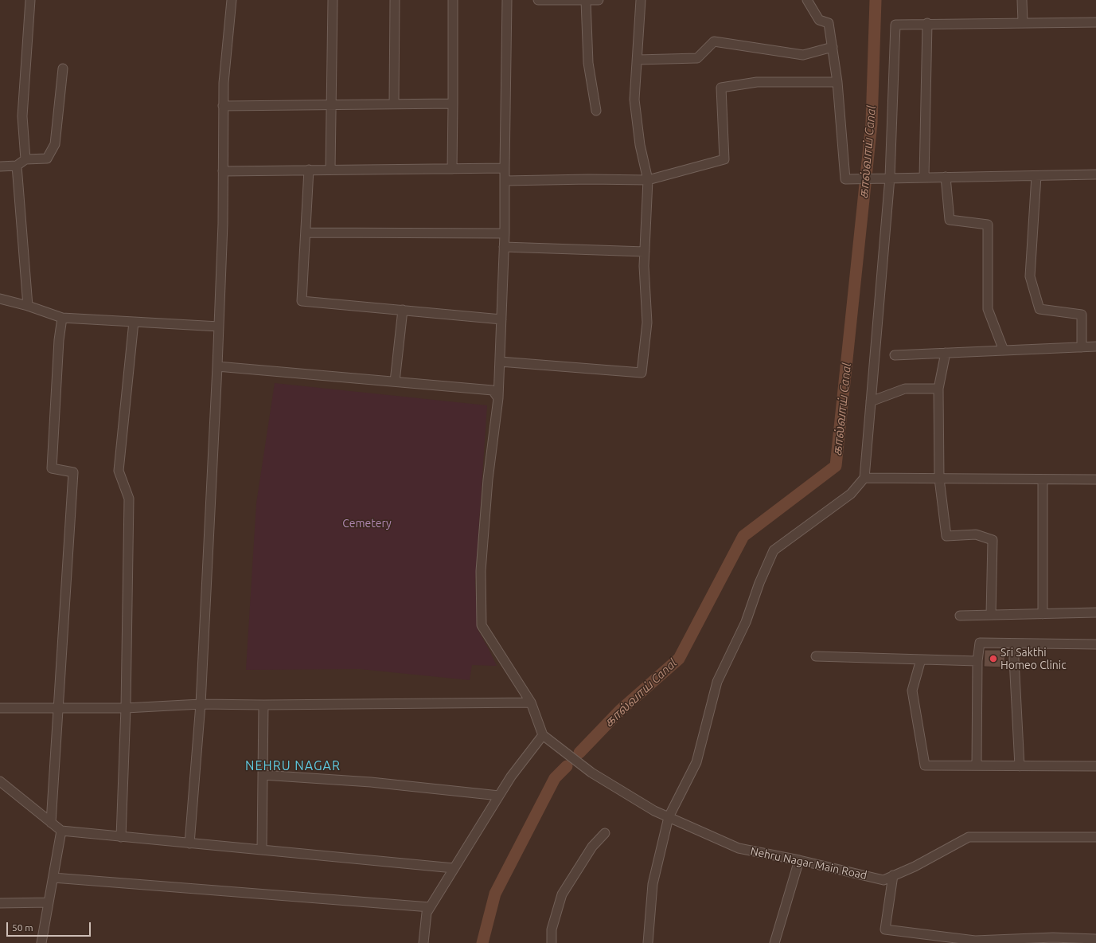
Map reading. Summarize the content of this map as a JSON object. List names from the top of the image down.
{
  "streets": {
    "street": ["Nehru Nagar Main Road"]
  },
  "districts": ["NEHRU NAGAR"],
  "water": ["கால்வாய் Canal"],
  "parks": ["Cemetery"],
  "places": ["Sri Sakthi Homeo Clinic"],
  "scale_bar": "50 m"
}
